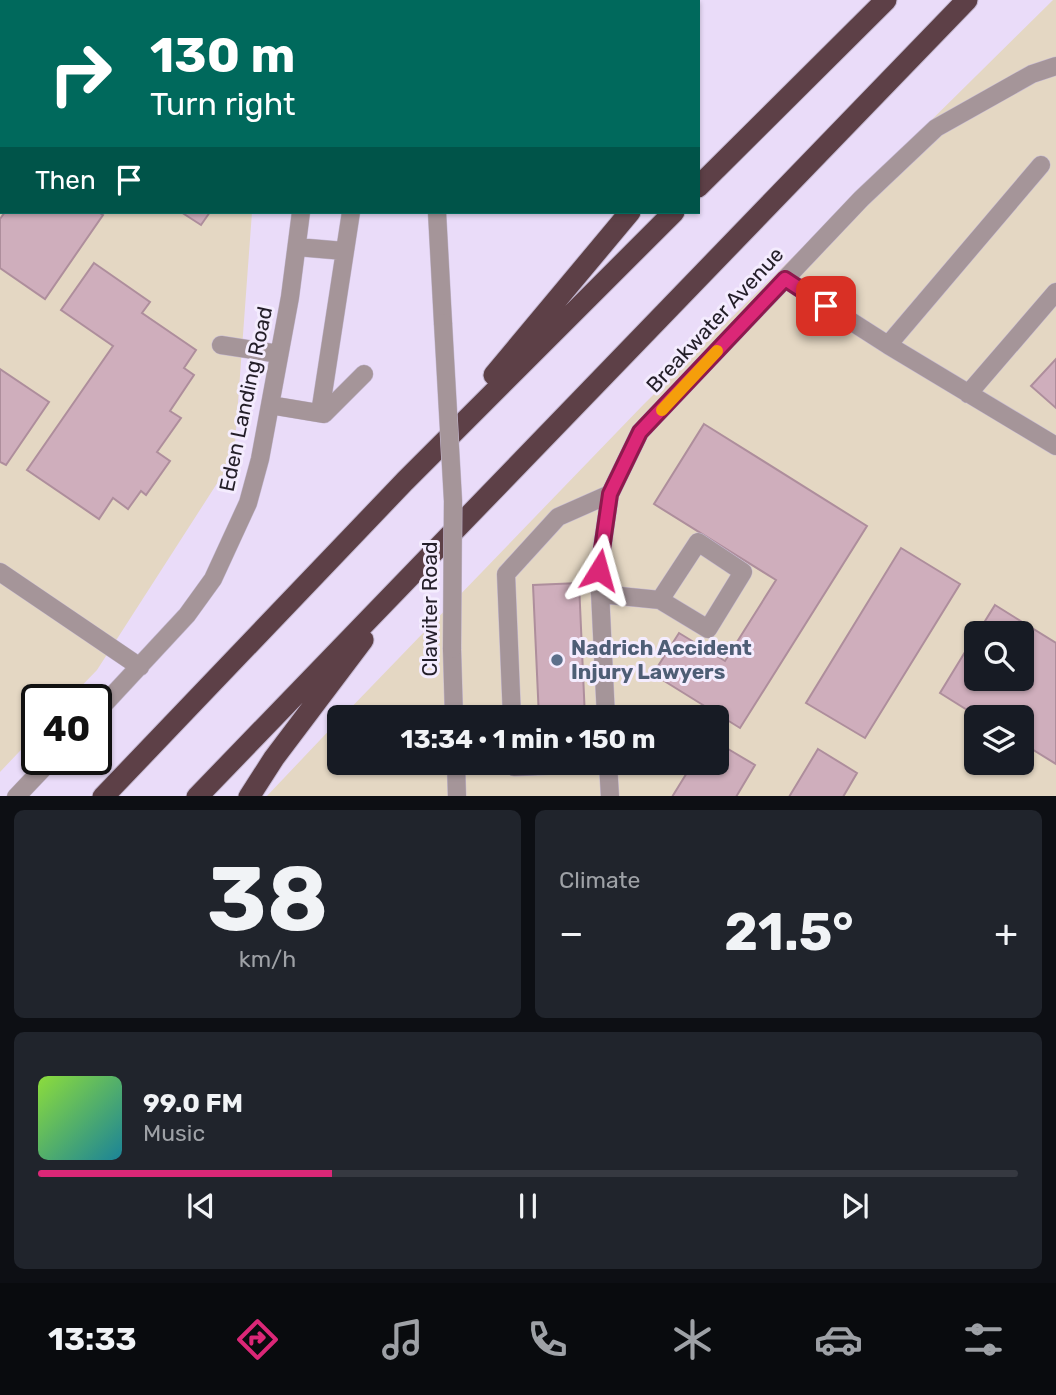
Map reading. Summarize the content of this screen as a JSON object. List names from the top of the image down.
{
  "streets": {
    "street": ["Breakwater Avenue", "Eden Landing Road", "Clawiter Road"]
  },
  "places": ["Nadrich Accident Injury Lawyers"],
  "page": {
    "turn": ["130 m", "Turn right"],
    "then": "Then",
    "limit": "40",
    "trip": "13:34 · 1 min · 150 m",
    "tile": [
      ["38", "km/h"],
      "Climate"
    ],
    "heat": ["−", "21.5°", "+"],
    "song": ["99.0 FM", "Music"],
    "tabs": "13:33"
  }
}
